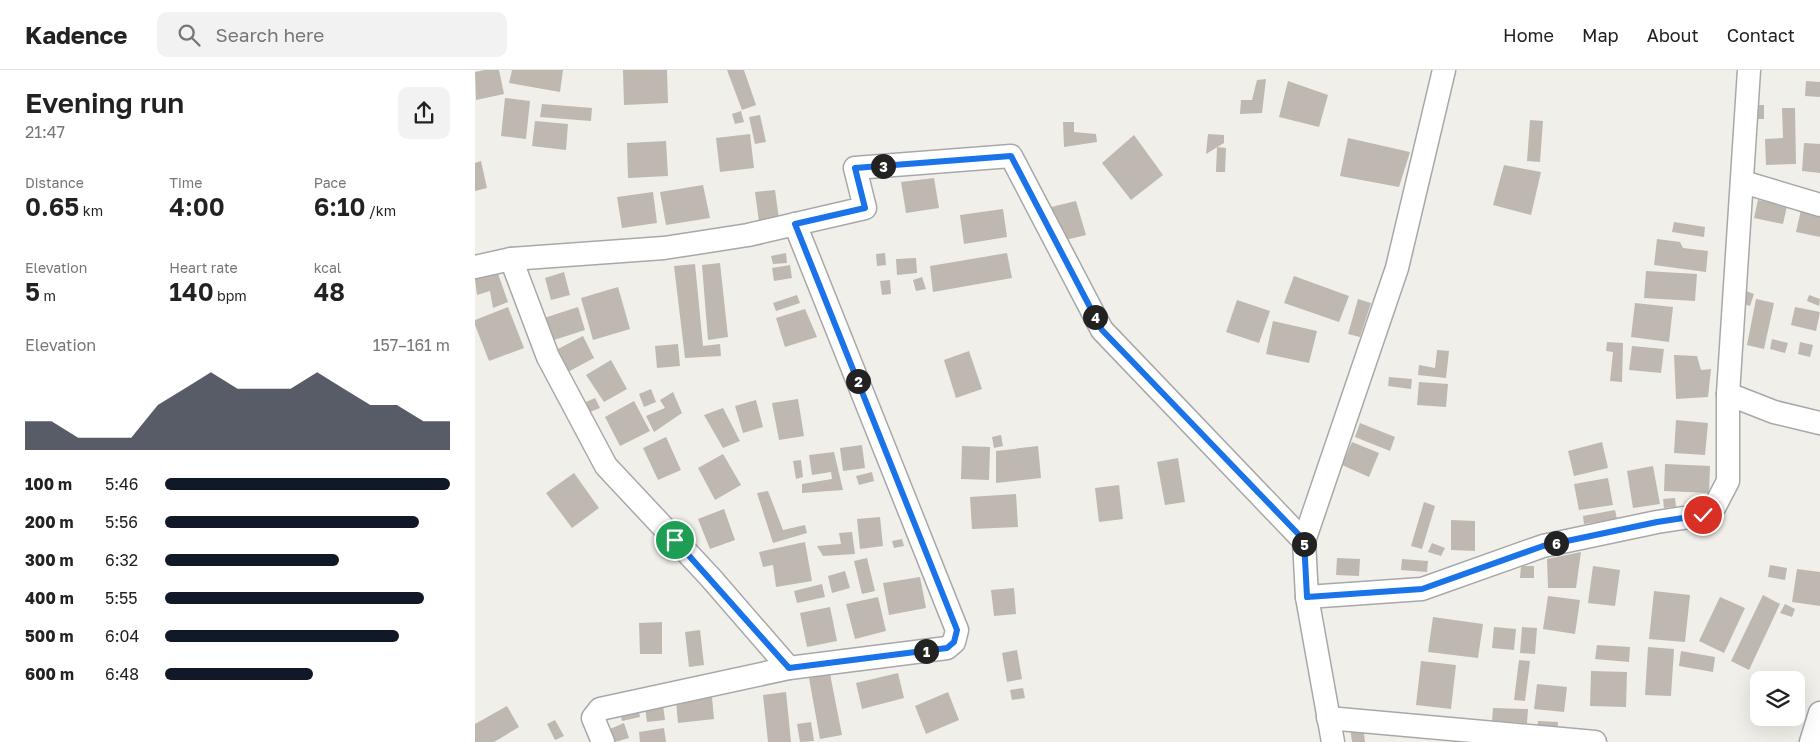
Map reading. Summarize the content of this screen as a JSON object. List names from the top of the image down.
{
  "page": {
    "header": "Kadence",
    "search": "Search here",
    "nav": [
      "Home",
      "Map",
      "About",
      "Contact"
    ],
    "heading": ["Evening run", "21:47"],
    "pins": [
      "3",
      "4",
      "2",
      "6",
      "5",
      "1"
    ],
    "stats": [
      ["Distance", "0.65 km"],
      ["Time", "4:00"],
      ["Pace", "6:10 /km"],
      ["Elevation", "5 m"],
      ["Heart rate", "140 bpm"],
      ["kcal", "48"]
    ],
    "chart": ["Elevation", "157–161 m"],
    "list": [
      {
        "name": "100 m",
        "note": "5:46"
      },
      {
        "name": "200 m",
        "note": "5:56"
      },
      {
        "name": "300 m",
        "note": "6:32"
      },
      {
        "name": "400 m",
        "note": "5:55"
      },
      {
        "name": "500 m",
        "note": "6:04"
      },
      {
        "name": "600 m",
        "note": "6:48"
      }
    ]
  }
}
